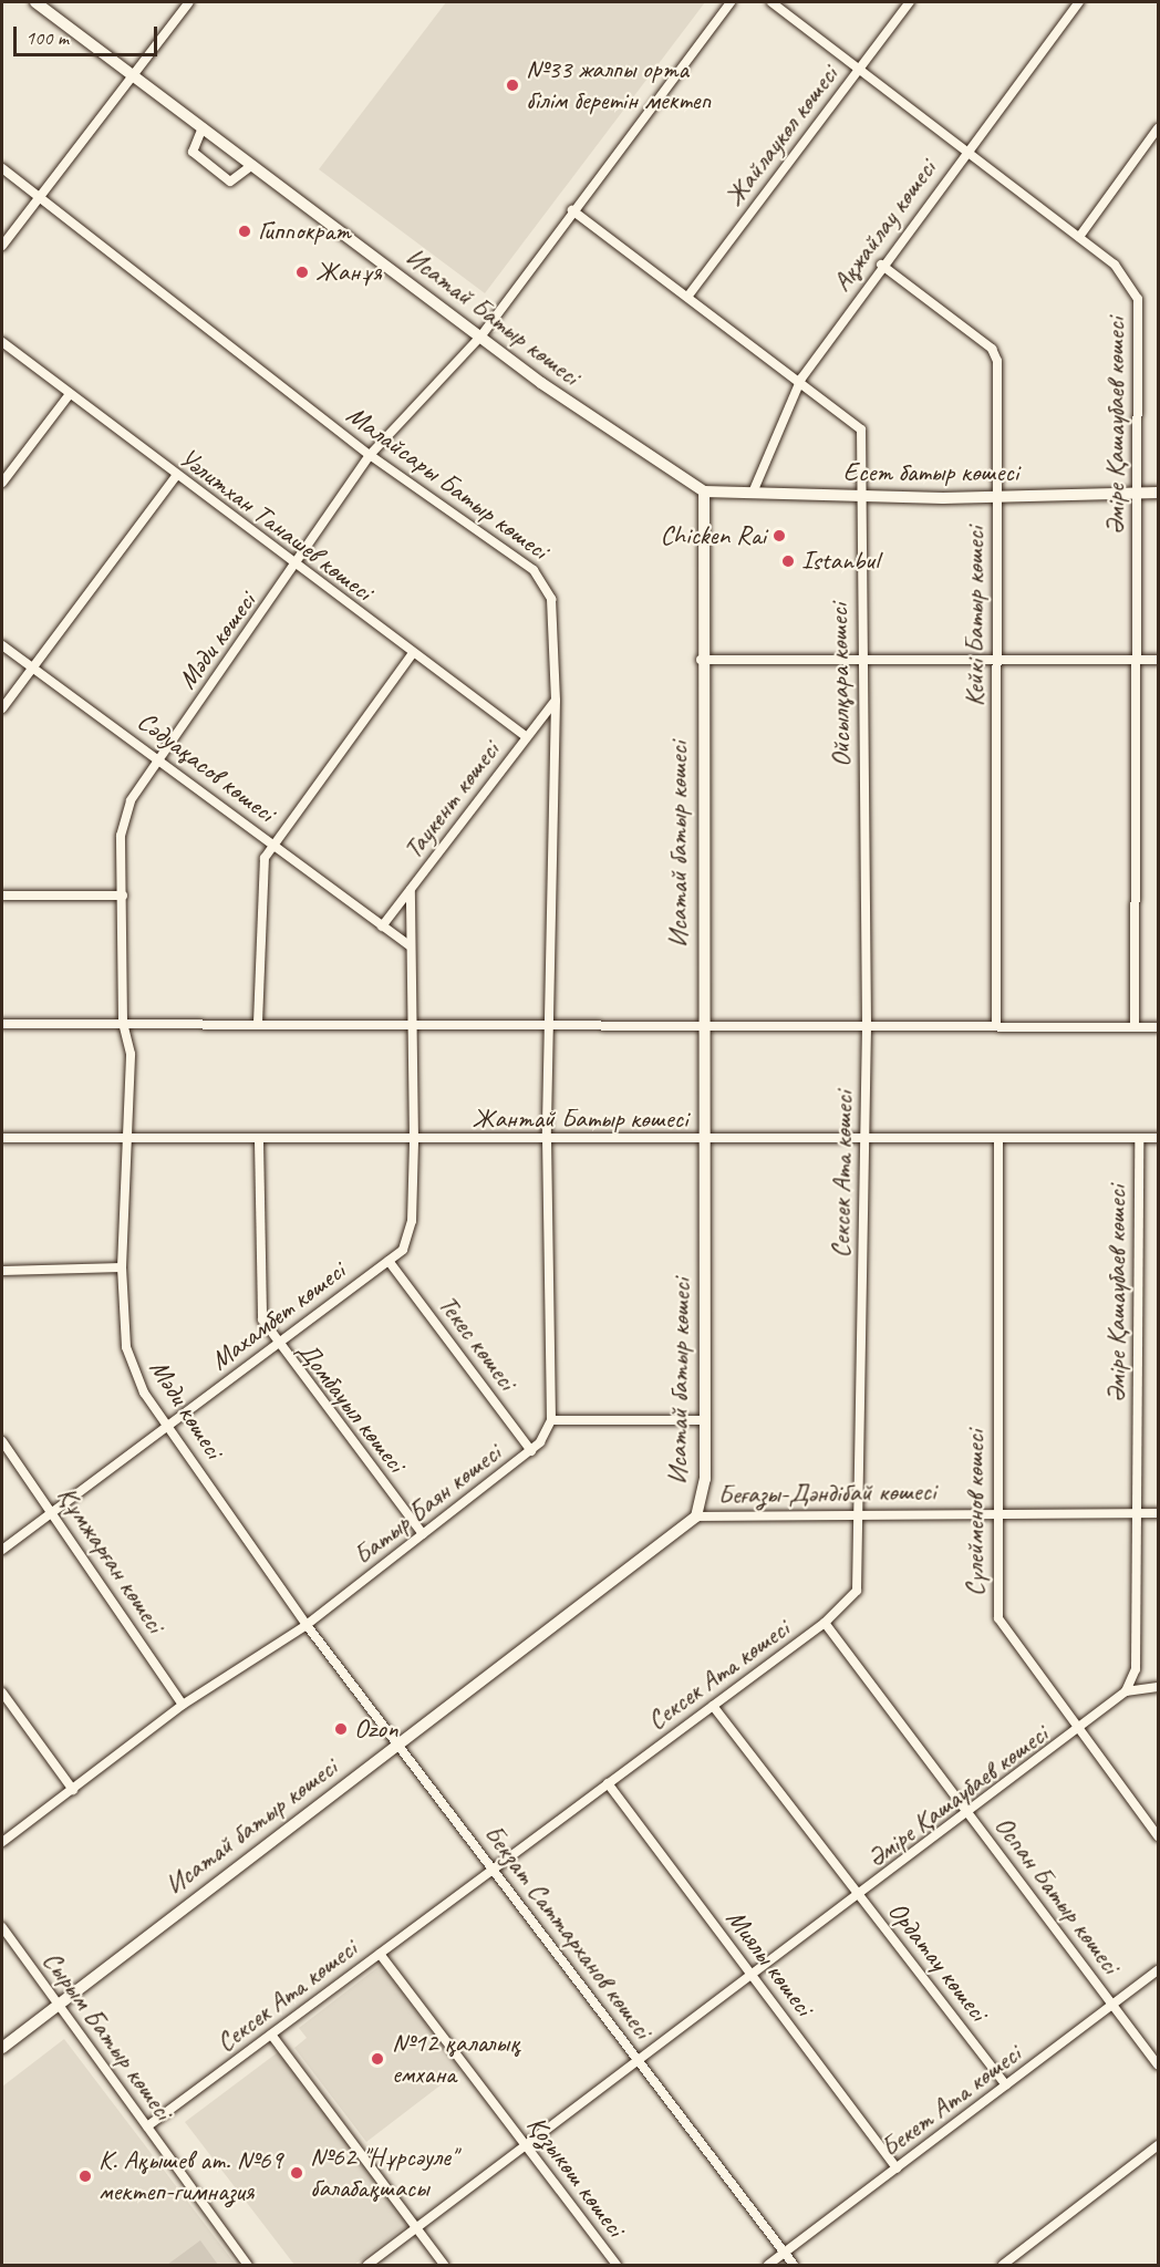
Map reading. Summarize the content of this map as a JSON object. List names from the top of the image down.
{
  "streets": {
    "street": [
      "Жайлаукөл көшесі",
      "Ақжайлау көшесі",
      "Исатай Батыр көшесі",
      "Әміре Қашаубаев көшесі",
      "Есет батыр көшесі",
      "Малайсары Батыр көшесі",
      "Уәлитхан Танашев көшесі",
      "Кейкі Батыр көшесі",
      "Мәди көшесі",
      "Ойсылқара көшесі",
      "Сәдуақасов көшесі",
      "Таукент көшесі",
      "Исатай батыр көшесі",
      "Жантай Батыр көшесі",
      "Сексек Ата көшесі",
      "Махамбет көшесі",
      "Текес көшесі",
      "Домбауыл көшесі",
      "Беғазы-Дәндібай көшесі",
      "Батыр Баян көшесі",
      "Сүлейменов көшесі",
      "Құмжарған көшесі",
      "Оспан Батыр көшесі",
      "Бекзат Саттарханов көшесі",
      "Ордатау көшесі",
      "Миялы көшесі",
      "Сырым Батыр көшесі",
      "Бекет Ата көшесі",
      "Қозыкөш көшесі"
    ]
  },
  "crossings": [
    ["Жайлаукөл көшесі", "Әміре Қашаубаев көшесі"],
    ["Жайлаукөл көшесі", "Ойсылқара көшесі"],
    ["Ақжайлау көшесі", "Әміре Қашаубаев көшесі"],
    ["Ақжайлау көшесі", "Есет батыр көшесі"],
    ["Ақжайлау көшесі", "Кейкі Батыр көшесі"],
    ["Ақжайлау көшесі", "Ойсылқара көшесі"],
    ["Исатай Батыр көшесі", "Есет батыр көшесі"],
    ["Исатай Батыр көшесі", "Мәди көшесі"],
    ["Исатай Батыр көшесі", "Исатай батыр көшесі"],
    ["Әміре Қашаубаев көшесі", "Есет батыр көшесі"],
    ["Әміре Қашаубаев көшесі", "Жантай Батыр көшесі"],
    ["Әміре Қашаубаев көшесі", "Беғазы-Дәндібай көшесі"],
    ["Әміре Қашаубаев көшесі", "Сүлейменов көшесі"],
    ["Әміре Қашаубаев көшесі", "Оспан Батыр көшесі"],
    ["Әміре Қашаубаев көшесі", "Бекзат Саттарханов көшесі"],
    ["Әміре Қашаубаев көшесі", "Ордатау көшесі"],
    ["Әміре Қашаубаев көшесі", "Миялы көшесі"],
    ["Әміре Қашаубаев көшесі", "Қозыкөш көшесі"],
    ["Есет батыр көшесі", "Кейкі Батыр көшесі"],
    ["Есет батыр көшесі", "Ойсылқара көшесі"],
    ["Есет батыр көшесі", "Исатай батыр көшесі"],
    ["Малайсары Батыр көшесі", "Мәди көшесі"],
    ["Малайсары Батыр көшесі", "Таукент көшесі"],
    ["Уәлитхан Танашев көшесі", "Мәди көшесі"],
    ["Уәлитхан Танашев көшесі", "Таукент көшесі"],
    ["Мәди көшесі", "Ойсылқара көшесі"],
    ["Мәди көшесі", "Сәдуақасов көшесі"],
    ["Мәди көшесі", "Жантай Батыр көшесі"],
    ["Мәди көшесі", "Махамбет көшесі"],
    ["Мәди көшесі", "Батыр Баян көшесі"],
    ["Мәди көшесі", "Бекзат Саттарханов көшесі"],
    ["Ойсылқара көшесі", "Сексек Ата көшесі"],
    ["Сәдуақасов көшесі", "Таукент көшесі"],
    ["Сәдуақасов көшесі", "Махамбет көшесі"],
    ["Таукент көшесі", "Махамбет көшесі"],
    ["Исатай батыр көшесі", "Жантай Батыр көшесі"],
    ["Исатай батыр көшесі", "Беғазы-Дәндібай көшесі"],
    ["Исатай батыр көшесі", "Бекзат Саттарханов көшесі"],
    ["Исатай батыр көшесі", "Сырым Батыр көшесі"],
    ["Жантай Батыр көшесі", "Сексек Ата көшесі"],
    ["Жантай Батыр көшесі", "Махамбет көшесі"],
    ["Жантай Батыр көшесі", "Домбауыл көшесі"],
    ["Жантай Батыр көшесі", "Сүлейменов көшесі"],
    ["Сексек Ата көшесі", "Беғазы-Дәндібай көшесі"],
    ["Сексек Ата көшесі", "Оспан Батыр көшесі"],
    ["Сексек Ата көшесі", "Бекзат Саттарханов көшесі"],
    ["Сексек Ата көшесі", "Ордатау көшесі"],
    ["Сексек Ата көшесі", "Миялы көшесі"],
    ["Сексек Ата көшесі", "Сырым Батыр көшесі"],
    ["Сексек Ата көшесі", "Қозыкөш көшесі"],
    ["Махамбет көшесі", "Текес көшесі"],
    ["Махамбет көшесі", "Домбауыл көшесі"],
    ["Махамбет көшесі", "Құмжарған көшесі"],
    ["Текес көшесі", "Батыр Баян көшесі"],
    ["Домбауыл көшесі", "Батыр Баян көшесі"],
    ["Беғазы-Дәндібай көшесі", "Сүлейменов көшесі"],
    ["Батыр Баян көшесі", "Құмжарған көшесі"],
    ["Батыр Баян көшесі", "Бекзат Саттарханов көшесі"],
    ["Оспан Батыр көшесі", "Бекет Ата көшесі"],
    ["Бекзат Саттарханов көшесі", "Бекет Ата көшесі"],
    ["Ордатау көшесі", "Бекет Ата көшесі"],
    ["Миялы көшесі", "Бекет Ата көшесі"]
  ],
  "places": [
    "№33 жалпы орта білім беретін мектеп",
    "Гиппократ",
    "Жанұя",
    "Chicken Rai",
    "Istanbul",
    "Ozon",
    "№12 қалалық емхана",
    "№62 \"Нұрсәуле\" балабақшасы",
    "К. Ақышев ат. №69 мектеп-гимназия"
  ],
  "scale_bar": "100 m"
}
